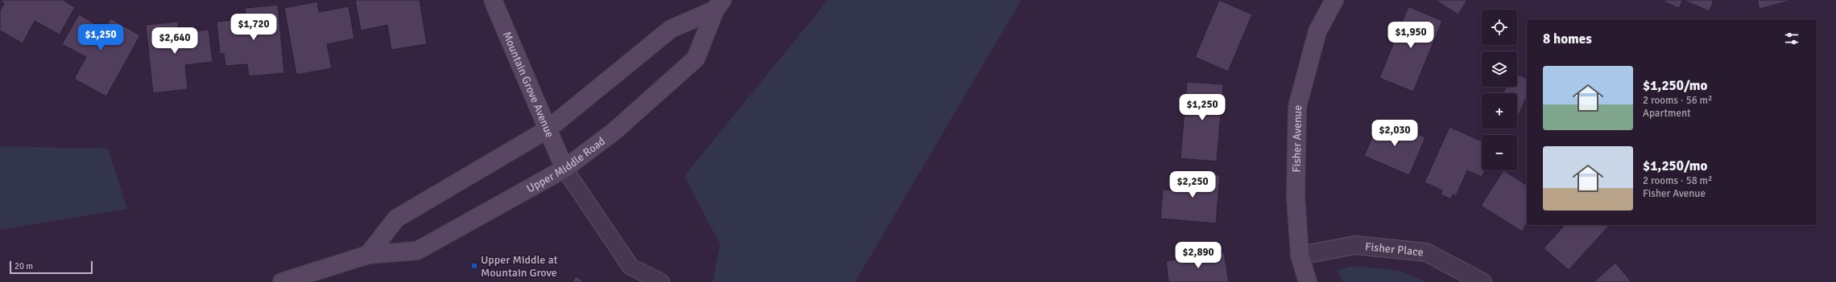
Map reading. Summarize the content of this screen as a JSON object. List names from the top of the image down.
{
  "streets": {
    "main road": ["Mountain Grove Avenue", "Fisher Avenue", "Upper Middle Road"],
    "street": ["Fisher Place"]
  },
  "crossings": [
    ["Mountain Grove Avenue", "Upper Middle Road"],
    ["Fisher Avenue", "Fisher Place"]
  ],
  "places": {
    "transit": ["Upper Middle at Mountain Grove"]
  },
  "scale_bar": "20 m",
  "page": {
    "map_buttons": ["+", "−"],
    "price": [
      "$1,720",
      "$1,950",
      "$1,250",
      "$2,640",
      "$1,250",
      "$2,030",
      "$2,250",
      "$2,890"
    ],
    "heading": "8 homes",
    "list": [
      {
        "name": "$1,250/mo",
        "note": "2 rooms · 56 m² · Apartment"
      },
      {
        "name": "$1,250/mo",
        "note": "2 rooms · 58 m² · Fisher Avenue"
      }
    ],
    "scale": "20 m"
  }
}
